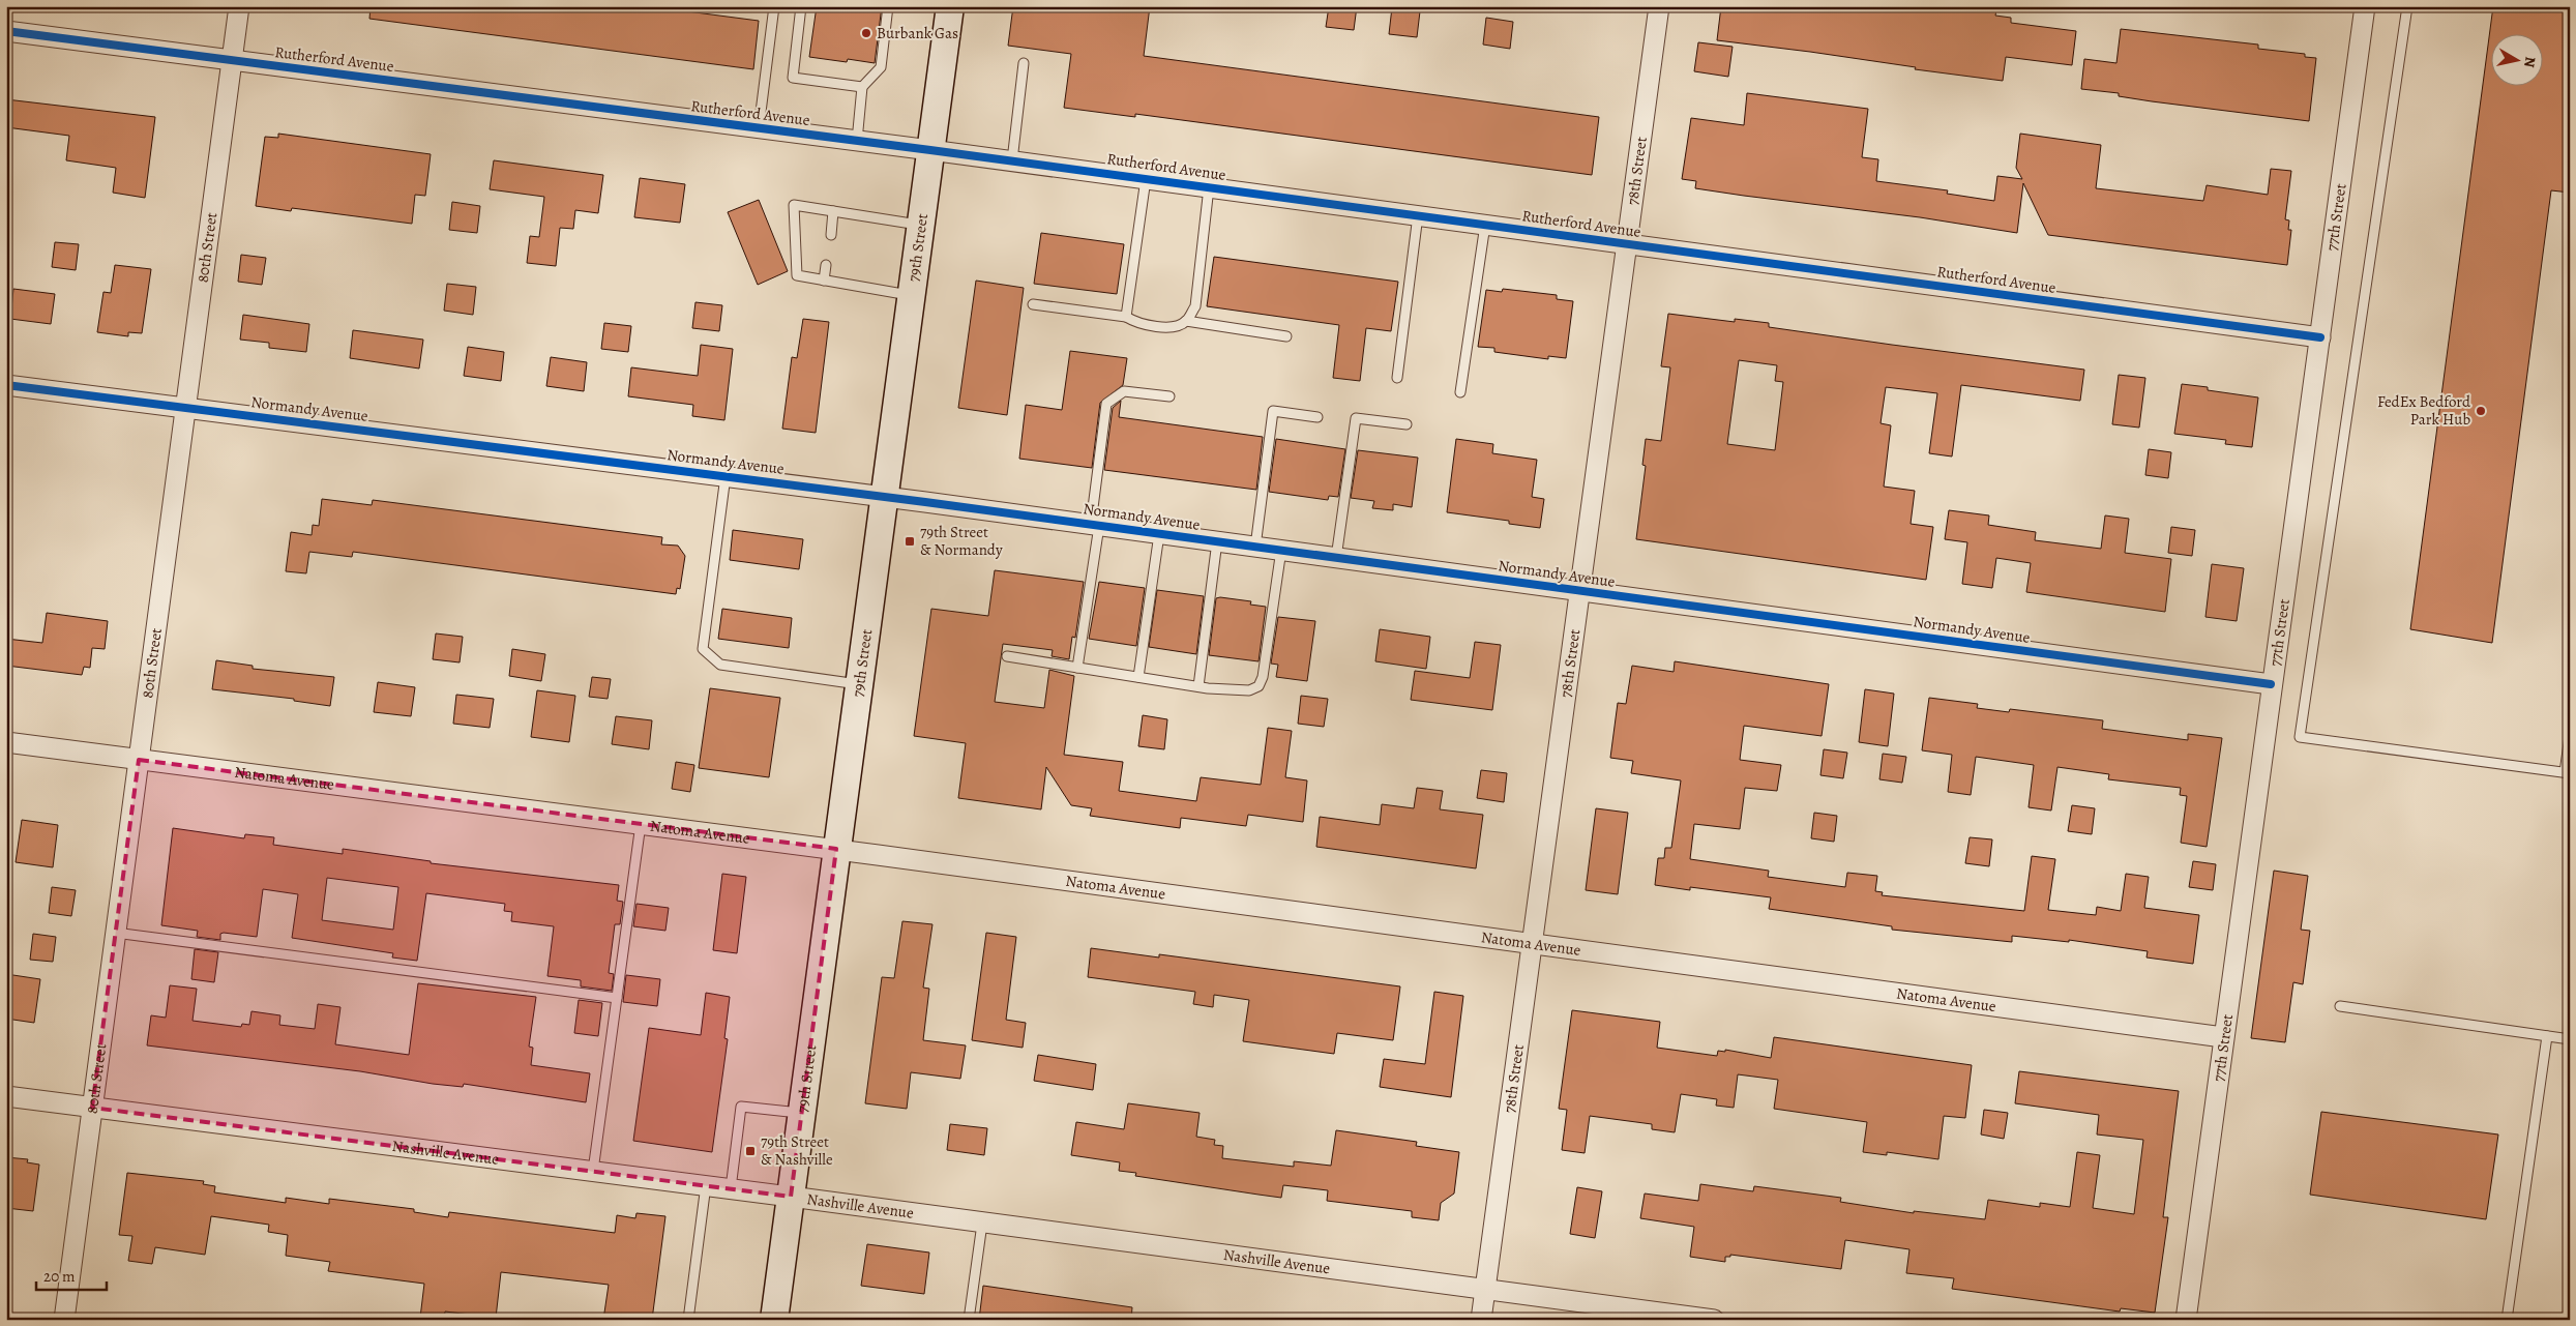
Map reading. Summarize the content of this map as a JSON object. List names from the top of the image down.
{
  "streets": {
    "main road": ["79th Street"],
    "street": [
      "Rutherford Avenue",
      "78th Street",
      "77th Street",
      "80th Street",
      "Normandy Avenue",
      "Natoma Avenue",
      "Nashville Avenue"
    ]
  },
  "crossings": [
    ["Rutherford Avenue", "78th Street"],
    ["Rutherford Avenue", "77th Street"],
    ["Rutherford Avenue", "80th Street"],
    ["Rutherford Avenue", "79th Street"],
    ["78th Street", "Normandy Avenue"],
    ["78th Street", "Natoma Avenue"],
    ["78th Street", "Nashville Avenue"],
    ["77th Street", "Normandy Avenue"],
    ["77th Street", "Natoma Avenue"],
    ["80th Street", "Normandy Avenue"],
    ["80th Street", "Natoma Avenue"],
    ["80th Street", "Nashville Avenue"],
    ["79th Street", "Normandy Avenue"],
    ["79th Street", "Natoma Avenue"],
    ["79th Street", "Nashville Avenue"]
  ],
  "places": {
    "other": ["Burbank Gas", "FedEx Bedford Park Hub"],
    "transit": ["79th Street & Normandy", "79th Street & Nashville"]
  },
  "scale_bar": "20 m",
  "north": "right"
}
